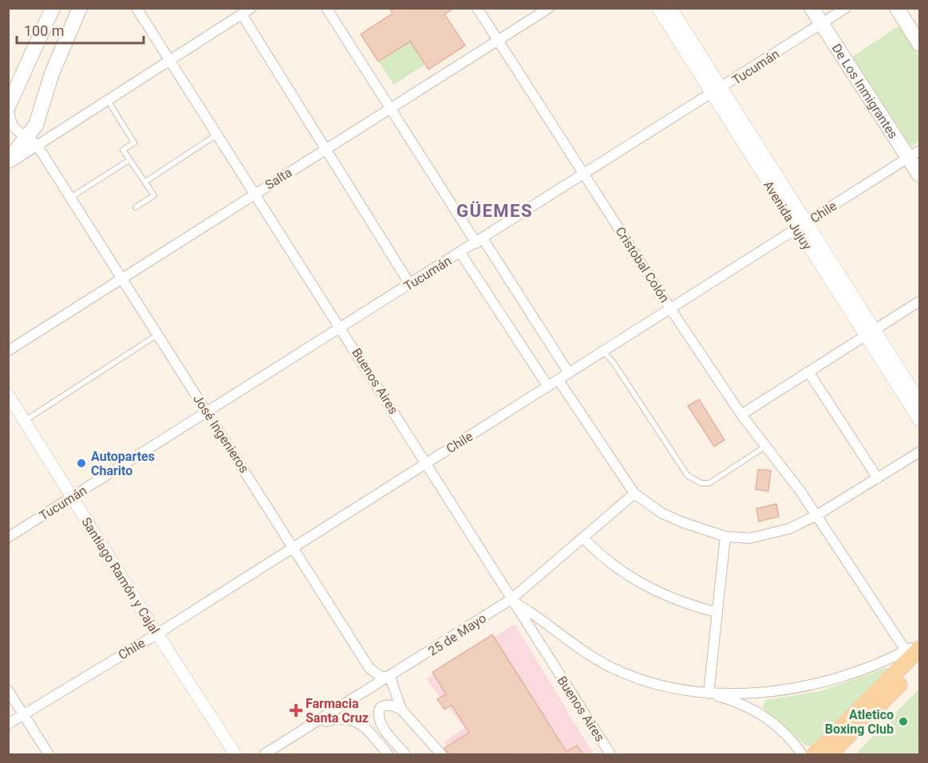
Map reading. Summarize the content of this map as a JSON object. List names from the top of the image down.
{
  "streets": {
    "main road": ["De Los Inmigrantes"],
    "street": [
      "Tucumán",
      "Salta",
      "Chile",
      "Avenida Jujuy",
      "Cristobal Colón",
      "Buenos Aires",
      "José Ingenieros",
      "Santiago Ramón y Cajal",
      "25 de Mayo"
    ]
  },
  "crossings": [
    ["Tucumán", "De Los Inmigrantes"],
    ["Tucumán", "Avenida Jujuy"],
    ["Tucumán", "Cristobal Colón"],
    ["Tucumán", "Buenos Aires"],
    ["Tucumán", "José Ingenieros"],
    ["Tucumán", "Santiago Ramón y Cajal"],
    ["De Los Inmigrantes", "Chile"],
    ["Salta", "Cristobal Colón"],
    ["Salta", "Buenos Aires"],
    ["Salta", "José Ingenieros"],
    ["Chile", "Avenida Jujuy"],
    ["Chile", "Cristobal Colón"],
    ["Chile", "Buenos Aires"],
    ["Chile", "José Ingenieros"],
    ["Chile", "Santiago Ramón y Cajal"],
    ["Buenos Aires", "25 de Mayo"],
    ["José Ingenieros", "25 de Mayo"]
  ],
  "districts": ["GÜEMES"],
  "places": {
    "other": ["Autopartes Charito", "Atletico Boxing Club"],
    "health": ["Farmacia Santa Cruz"]
  },
  "scale_bar": "100 m"
}
